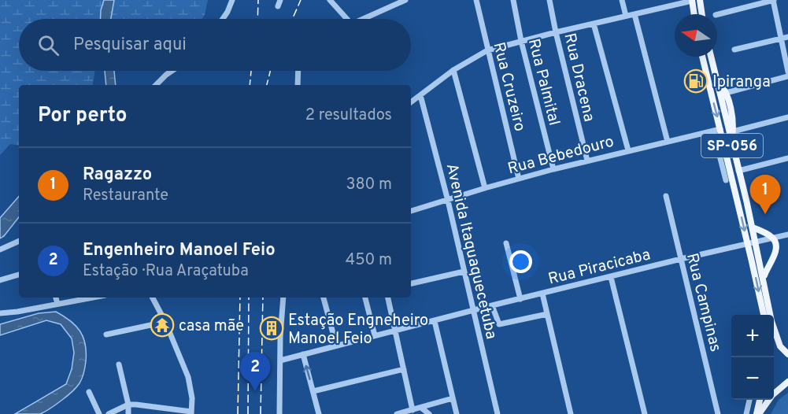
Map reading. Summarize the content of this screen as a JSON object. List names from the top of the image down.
{
  "streets": {
    "main road": ["SP-056"],
    "street": [
      "Rua Dracena",
      "Rua Palmital",
      "Rua Cruzeiro",
      "Rua Bebedouro",
      "Avenida Itaquaquecetuba",
      "Rua Piracicaba",
      "Rua Campinas"
    ]
  },
  "crossings": [
    ["Rua Dracena", "Rua Bebedouro"],
    ["Rua Palmital", "Rua Bebedouro"],
    ["Rua Cruzeiro", "Rua Bebedouro"],
    ["SP-056", "Rua Bebedouro"],
    ["SP-056", "Rua Piracicaba"],
    ["Rua Bebedouro", "Avenida Itaquaquecetuba"],
    ["Avenida Itaquaquecetuba", "Rua Piracicaba"],
    ["Rua Piracicaba", "Rua Campinas"]
  ],
  "places": {
    "fuel station": ["Ipiranga"],
    "temple": ["casa mãe"],
    "building": ["Estação Engneheiro Manoel Feio"]
  },
  "north": "left",
  "page": {
    "search": "Pesquisar aqui",
    "heading": ["Por perto", "2 resultados"],
    "list": [
      {
        "mark": "1",
        "name": "Ragazzo",
        "note": "Restaurante",
        "value": "380 m"
      },
      {
        "mark": "2",
        "name": "Engenheiro Manoel Feio",
        "note": "Estação · Rua Araçatuba",
        "value": "450 m"
      }
    ],
    "pins": ["1", "2"],
    "map_buttons": ["+", "−"]
  }
}
